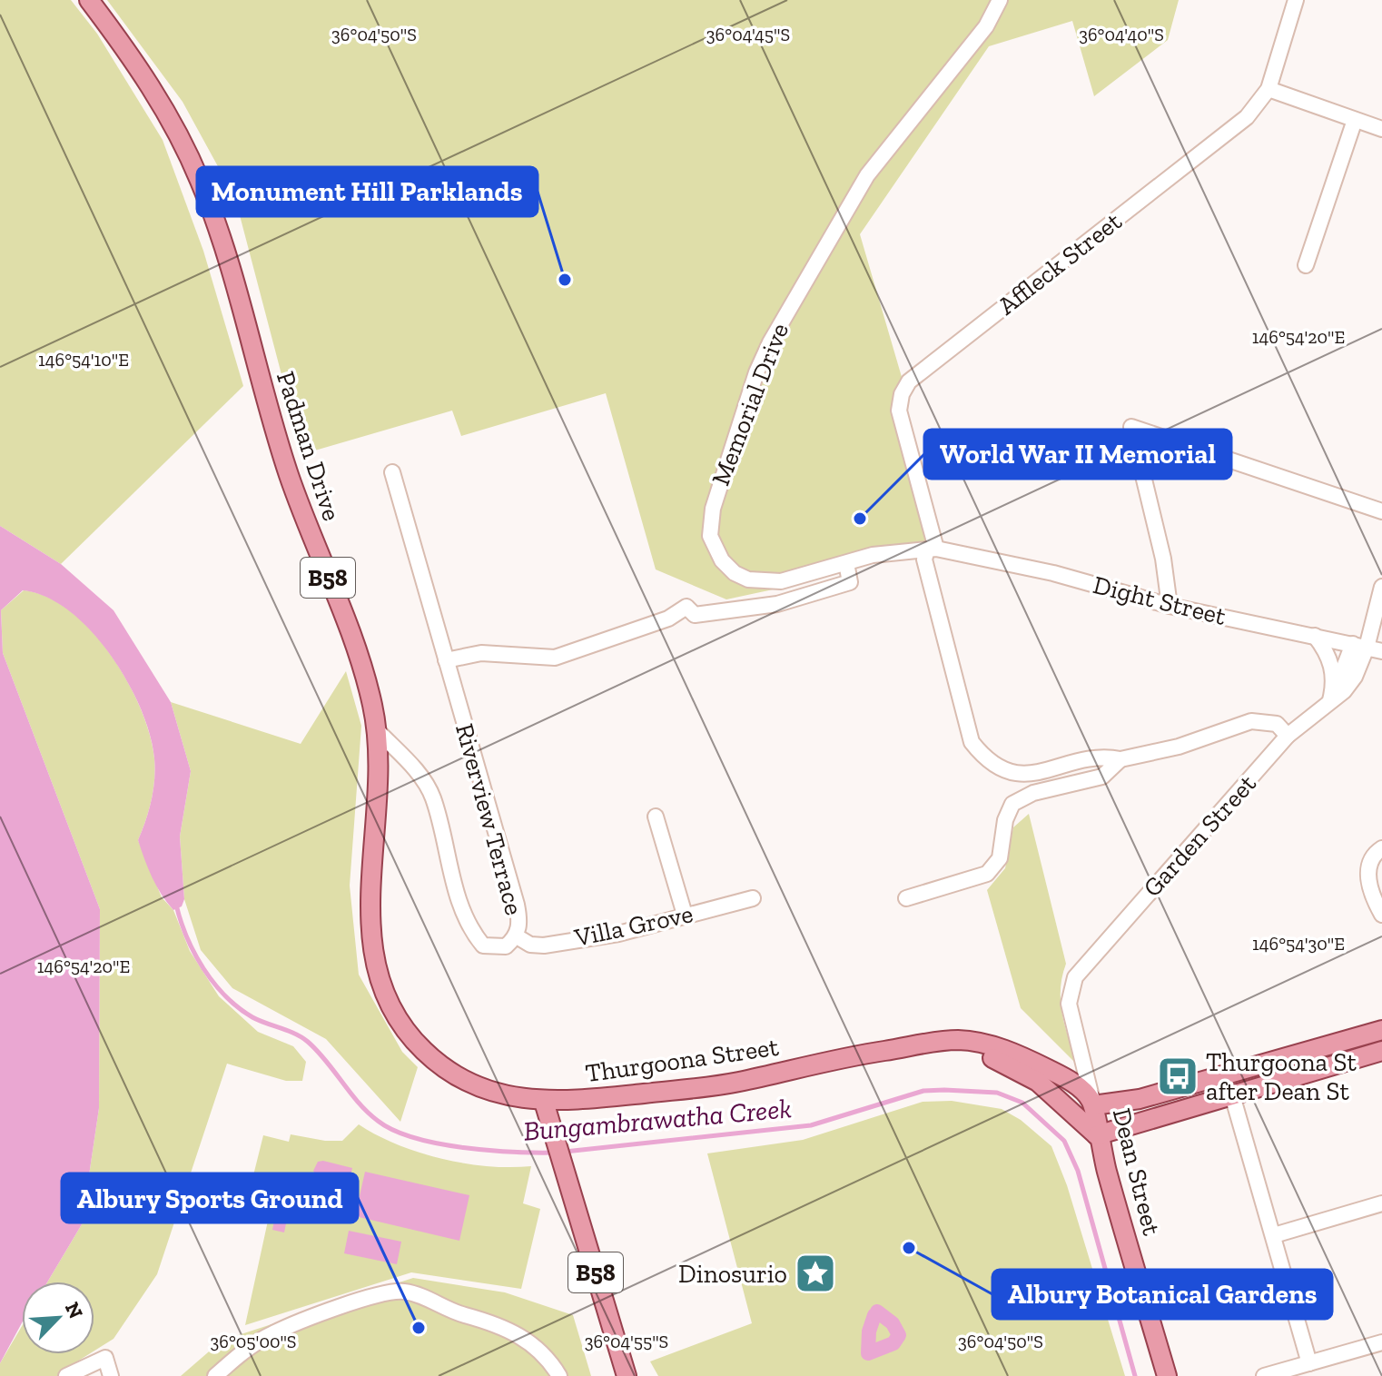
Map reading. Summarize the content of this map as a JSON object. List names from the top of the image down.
{
  "streets": {
    "main road": [
      "Padman Drive",
      "B58",
      "Thurgoona Street",
      "Dean Street"
    ],
    "street": [
      "Affleck Street",
      "Memorial Drive",
      "Dight Street",
      "Riverview Terrace",
      "Garden Street",
      "Villa Grove"
    ]
  },
  "crossings": [
    ["Affleck Street", "Memorial Drive"],
    ["Affleck Street", "Dight Street"],
    ["Memorial Drive", "Dight Street"],
    ["Padman Drive", "B58"],
    ["Padman Drive", "Riverview Terrace"],
    ["Padman Drive", "Thurgoona Street"],
    ["B58", "Thurgoona Street"],
    ["Dight Street", "Garden Street"],
    ["Riverview Terrace", "Villa Grove"],
    ["Garden Street", "Dean Street"],
    ["Thurgoona Street", "Dean Street"]
  ],
  "water": ["Bungambrawatha Creek"],
  "places": {
    "other": [
      "Monument Hill Parklands",
      "World War II Memorial",
      "Albury Botanical Gardens",
      "Albury Sports Ground"
    ],
    "bus stop": ["Thurgoona St after Dean St"],
    "place": ["Dinosurio"]
  },
  "north": "top right",
  "coordinates": [
    "36°04'50\"S",
    "36°04'45\"S",
    "36°04'40\"S",
    "146°54'20\"E",
    "146°54'10\"E",
    "146°54'30\"E",
    "36°05'00\"S",
    "36°04'55\"S"
  ]
}
